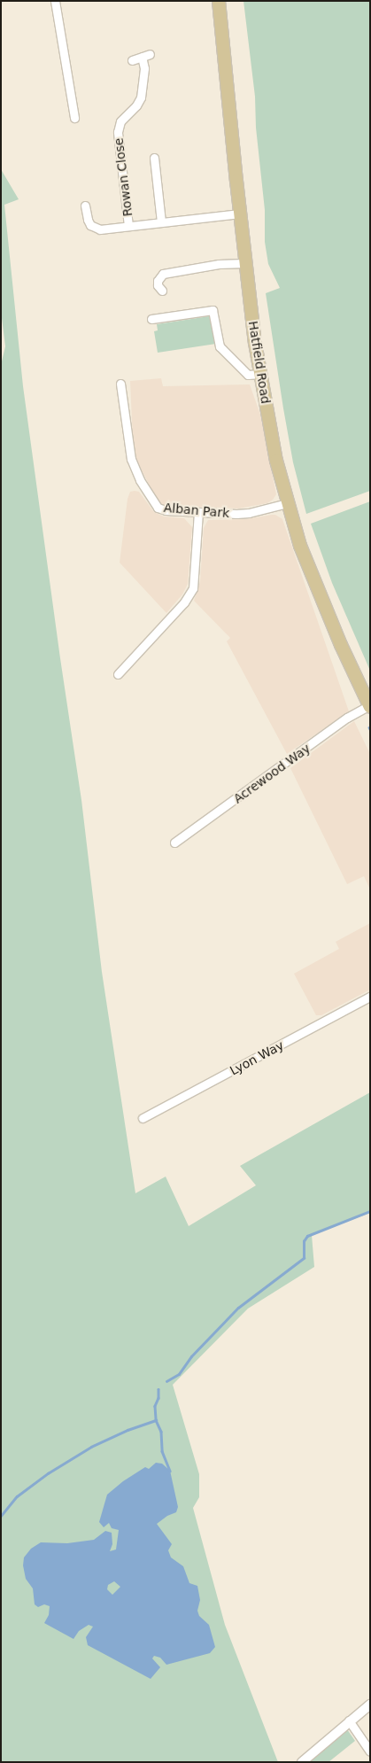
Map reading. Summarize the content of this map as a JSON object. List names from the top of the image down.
{
  "streets": {
    "main road": ["Hatfield Road"],
    "street": [
      "Rowan Close",
      "Alban Park",
      "Acrewood Way",
      "Lyon Way"
    ]
  },
  "crossings": [
    ["Hatfield Road", "Alban Park"],
    ["Hatfield Road", "Acrewood Way"]
  ]
}
